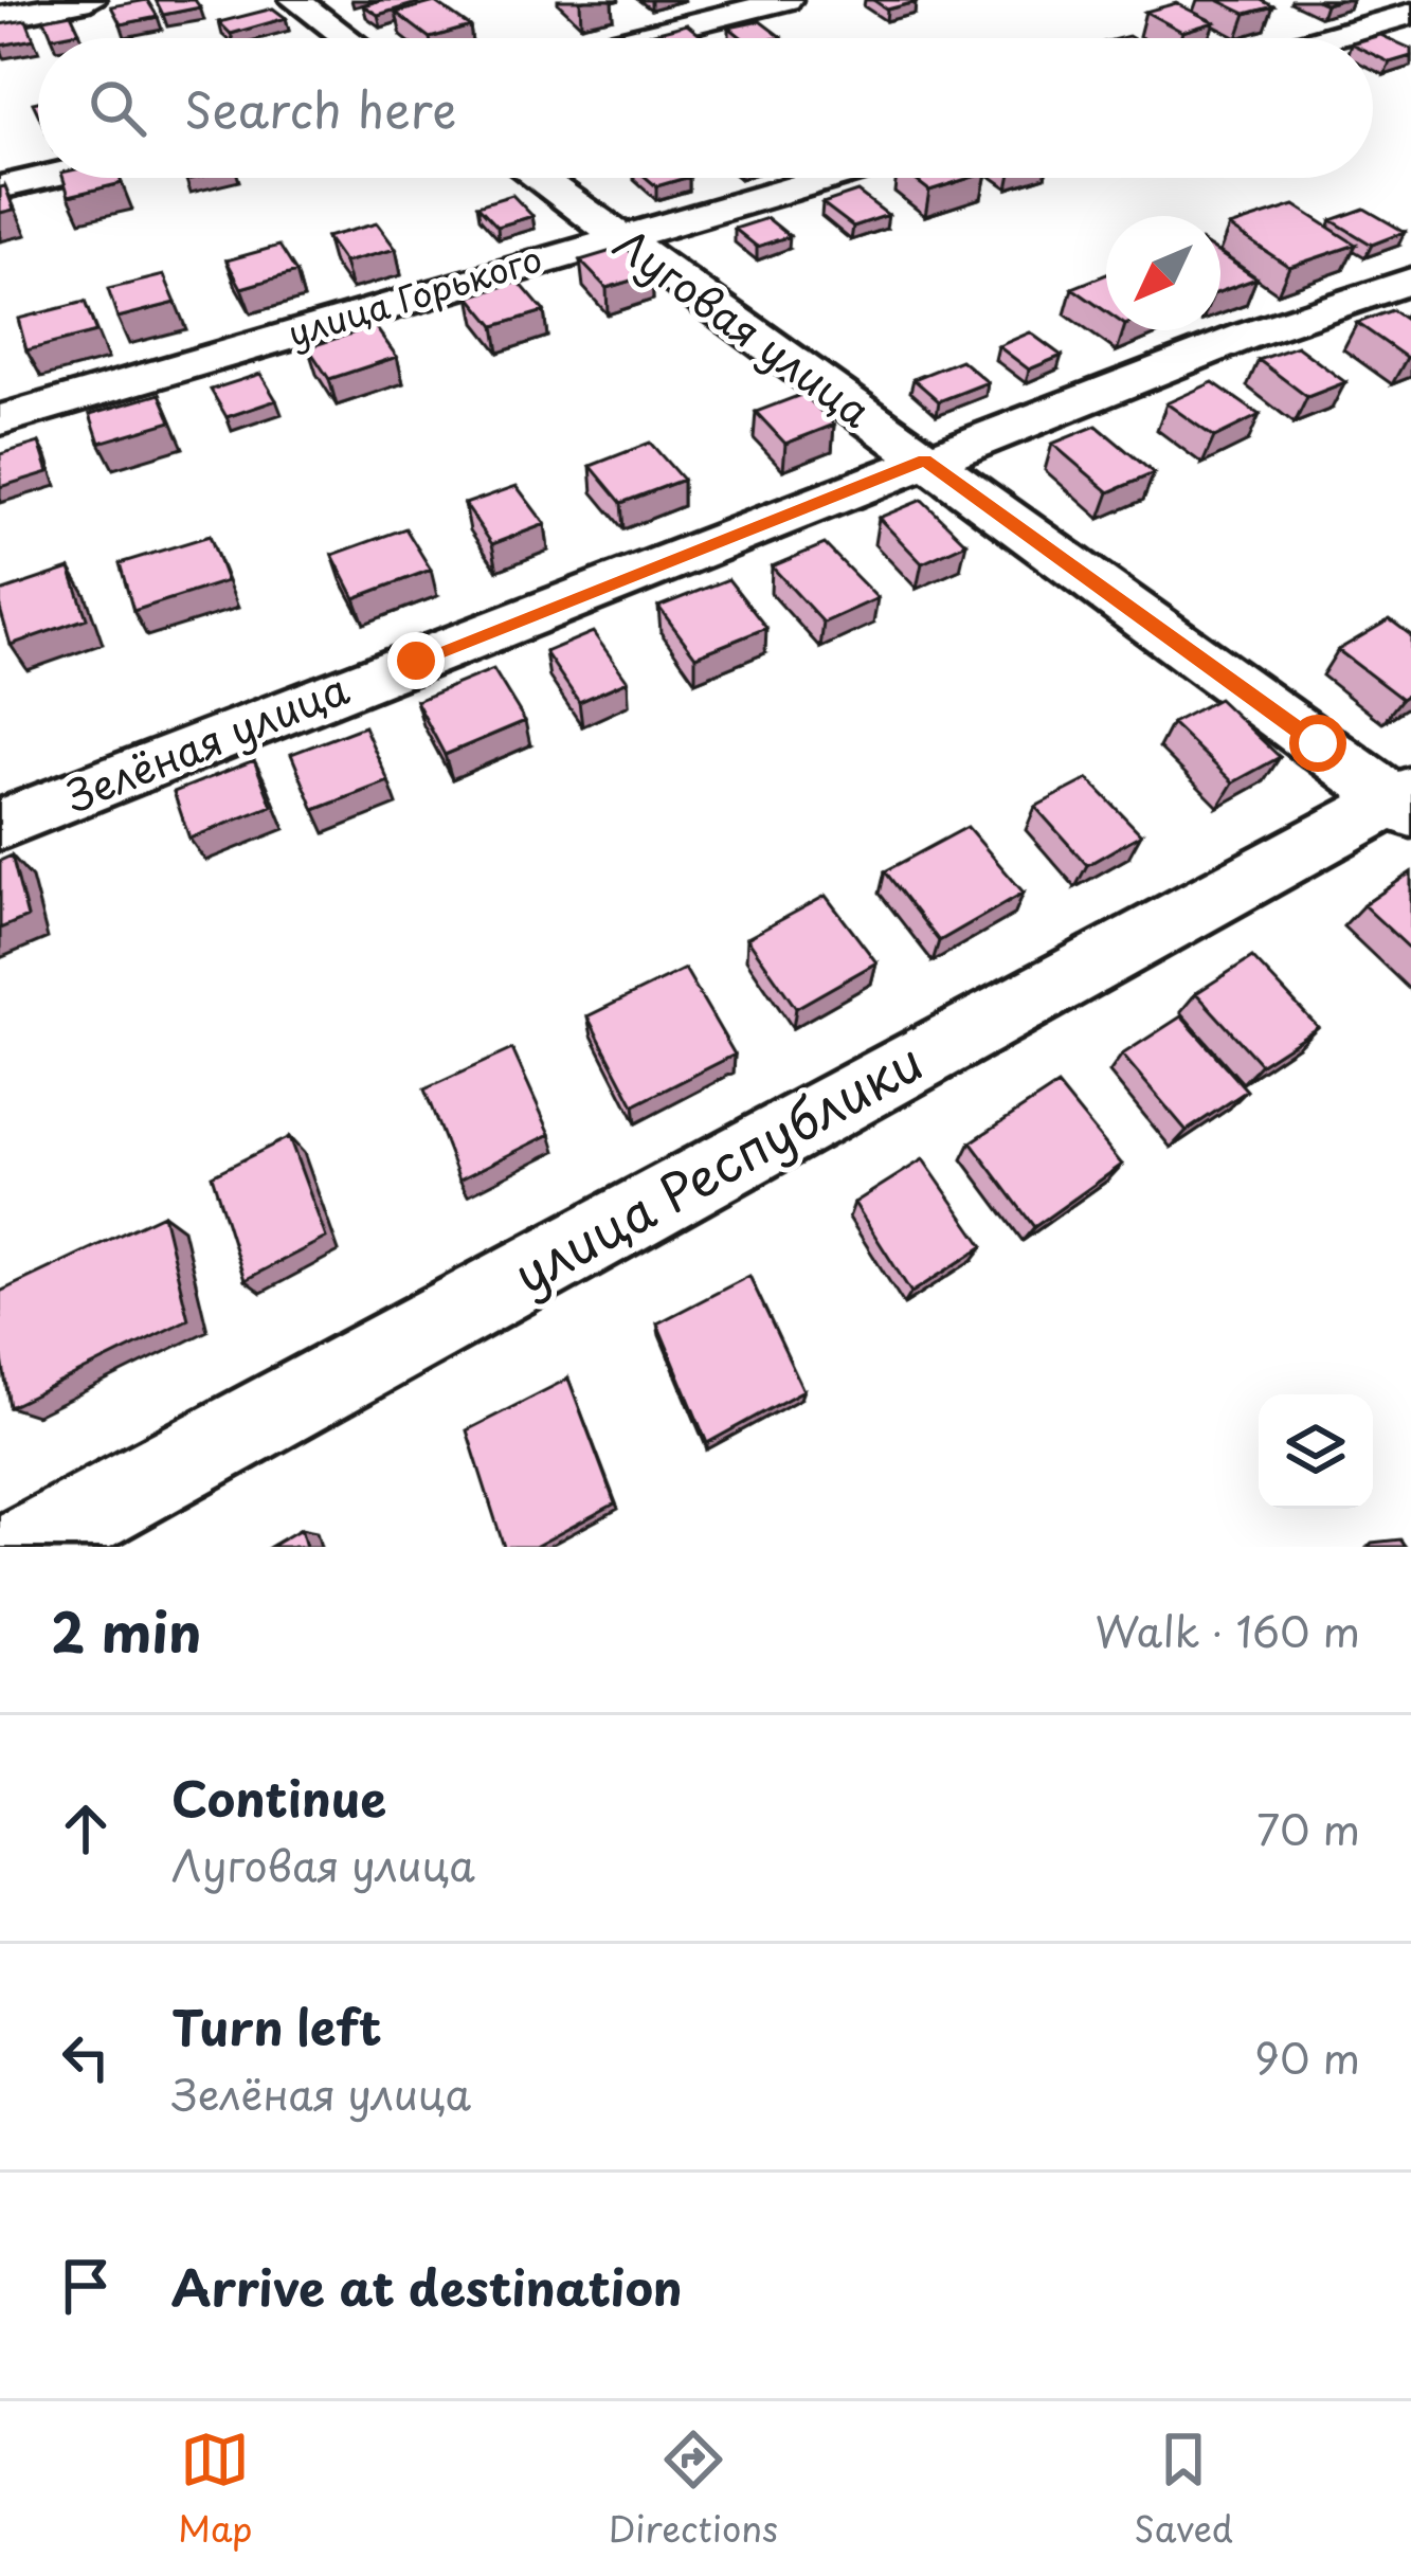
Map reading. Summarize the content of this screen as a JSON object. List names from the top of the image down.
{
  "streets": {
    "street": [
      "улица Горького",
      "Луговая улица",
      "Зелёная улица",
      "улица Республики"
    ]
  },
  "crossings": [
    ["улица Горького", "Луговая улица"],
    ["Луговая улица", "Зелёная улица"],
    ["Луговая улица", "улица Республики"]
  ],
  "north": "bottom left",
  "page": {
    "search": "Search here",
    "heading": ["2 min", "Walk · 160 m"],
    "list": [
      ["Continue", "Луговая улица", "70 m"],
      ["Turn left", "Зелёная улица", "90 m"],
      "Arrive at destination"
    ],
    "nav": ["Map", "Directions", "Saved"]
  }
}
